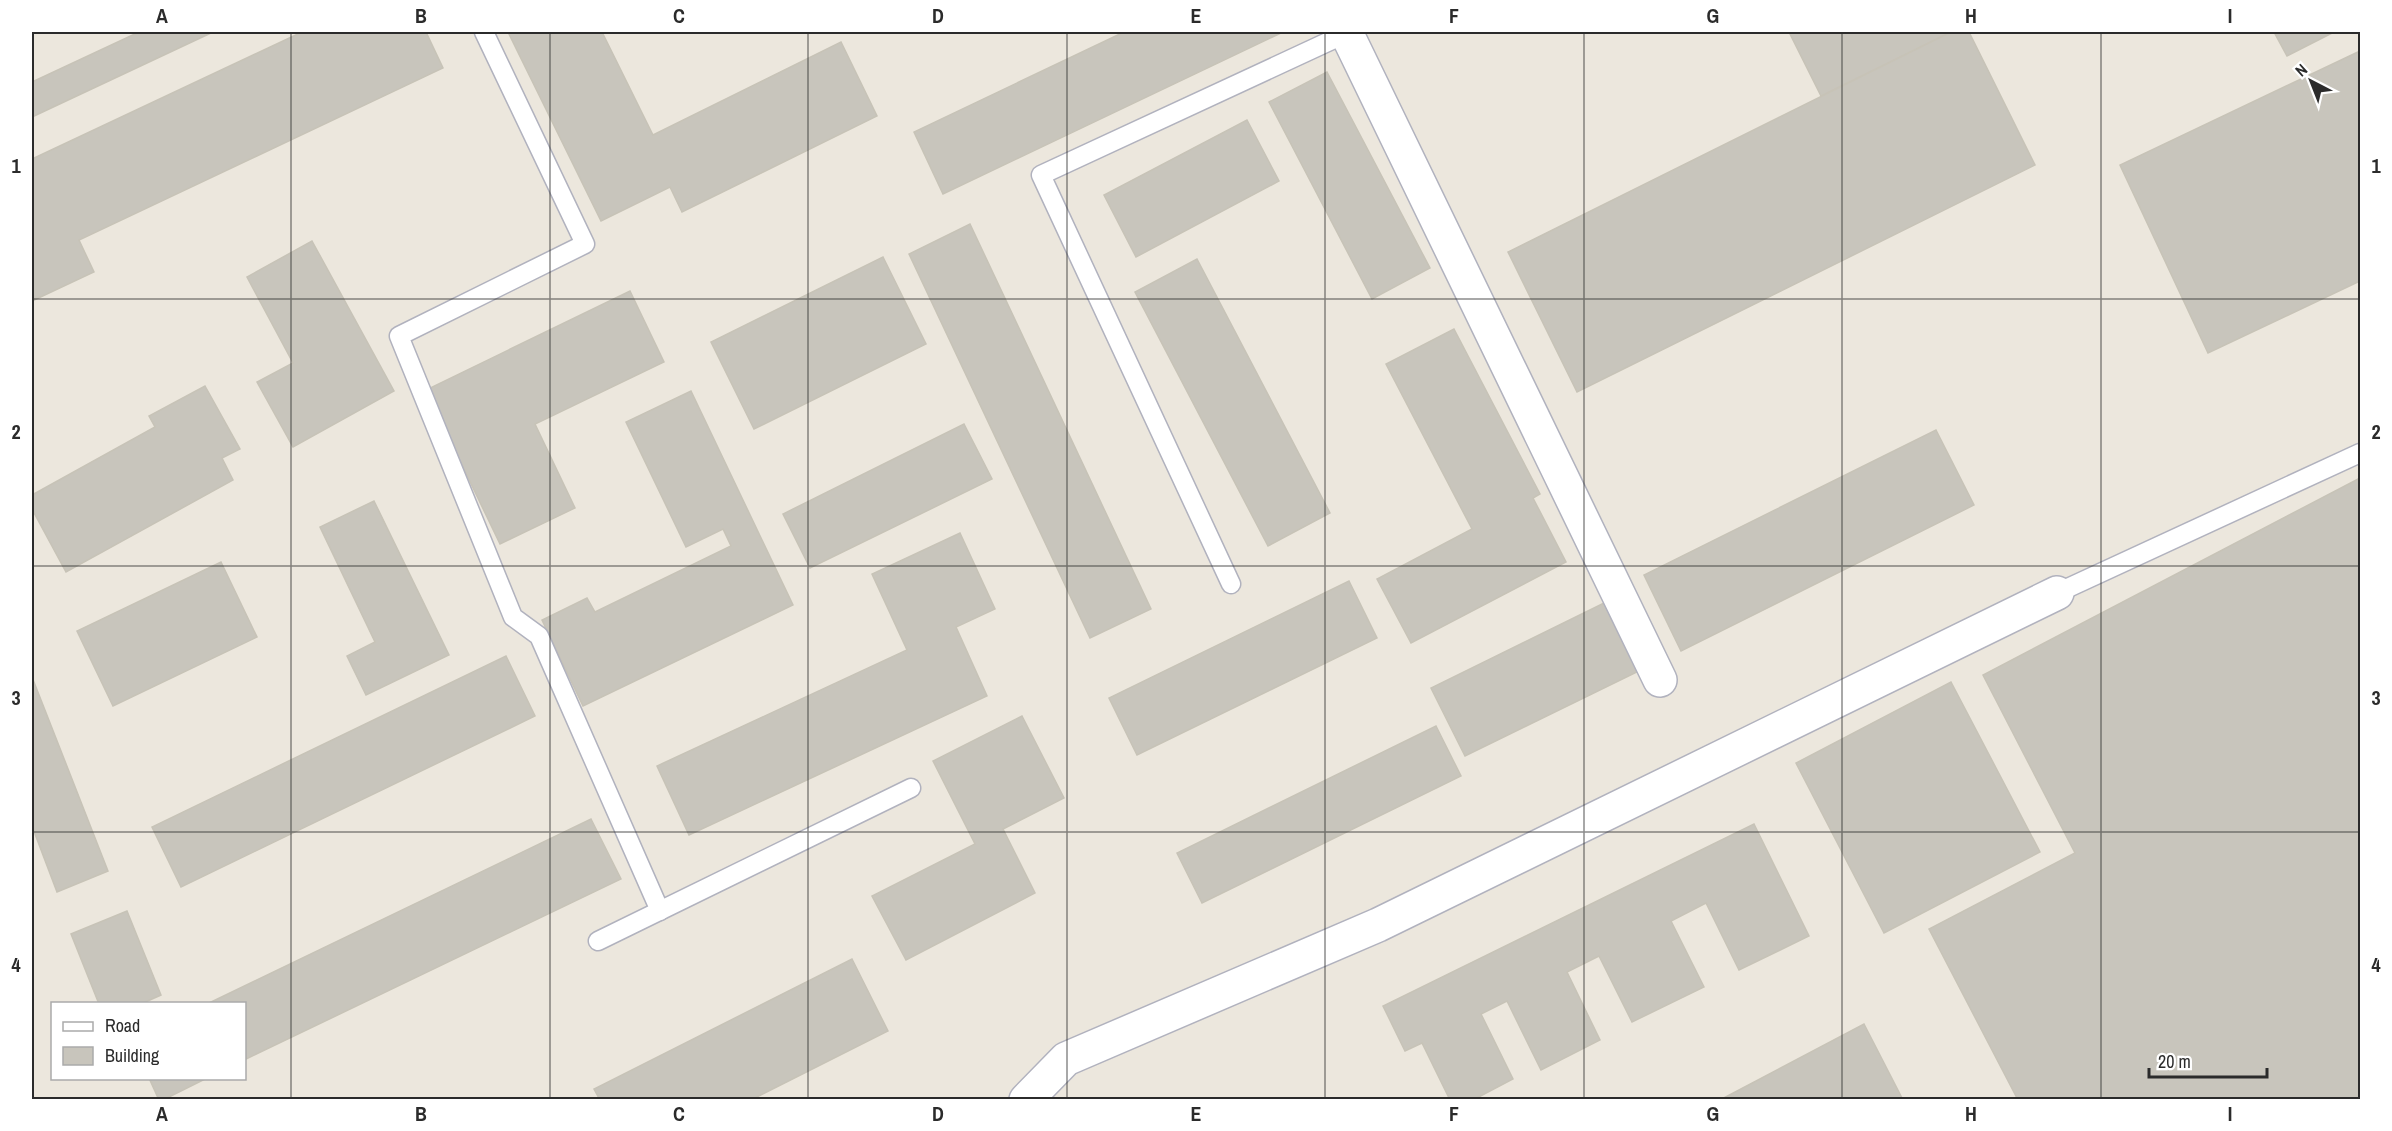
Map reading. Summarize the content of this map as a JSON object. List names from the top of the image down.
{
  "legend": ["Road", "Building"],
  "scale_bar": "20 m",
  "north": "top left",
  "grid": {
    "columns": [
      "A",
      "B",
      "C",
      "D",
      "E",
      "F",
      "G",
      "H",
      "I"
    ],
    "rows": [
      "1",
      "2",
      "3",
      "4"
    ]
  }
}
